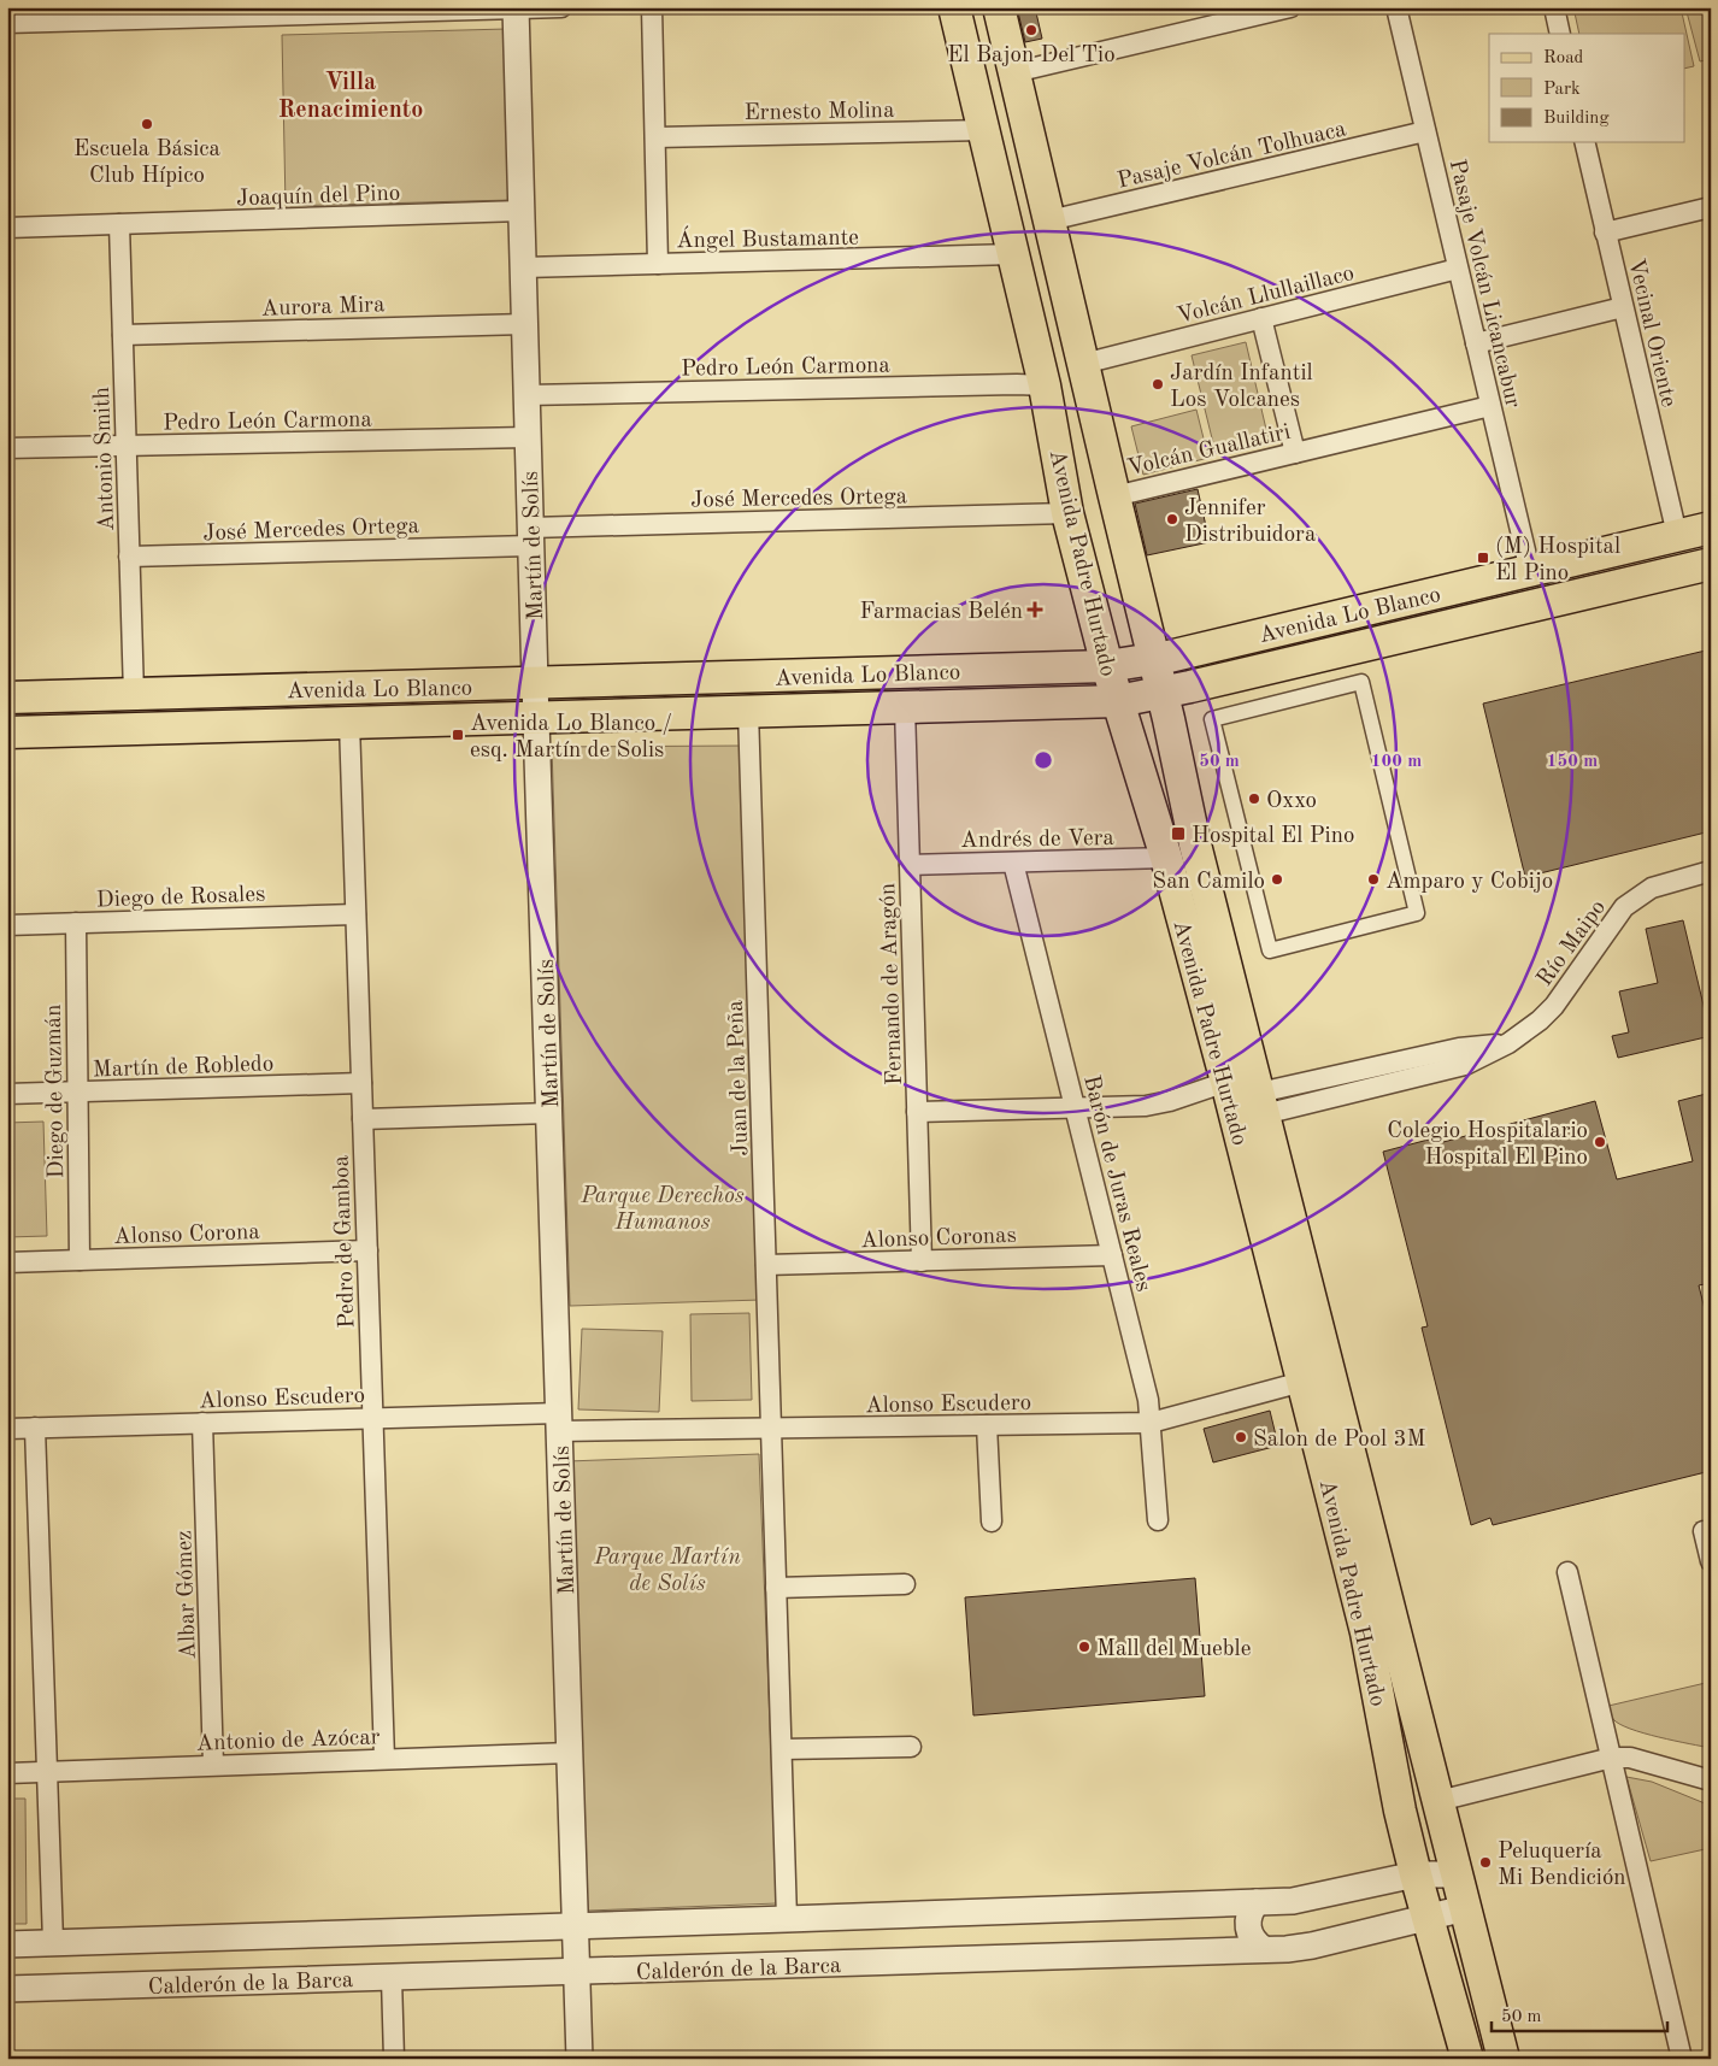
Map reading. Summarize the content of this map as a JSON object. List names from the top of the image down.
{
  "streets": {
    "main road": ["Avenida Padre Hurtado", "Avenida Lo Blanco"],
    "street": [
      "Ernesto Molina",
      "Pasaje Volcán Tolhuaca",
      "Joaquín del Pino",
      "Ángel Bustamante",
      "Pasaje Volcán Licancabur",
      "Volcán Llullaillaco",
      "Aurora Mira",
      "Vecinal Oriente",
      "Pedro León Carmona",
      "Volcán Guallatiri",
      "Antonio Smith",
      "José Mercedes Ortega",
      "Martín de Solís",
      "Andrés de Vera",
      "Diego de Rosales",
      "Río Maipo",
      "Fernando de Aragón",
      "Martín de Robledo",
      "Juan de la Peña",
      "Diego de Guzmán",
      "Barón de Juras Reales",
      "Alonso Corona",
      "Alonso Coronas",
      "Pedro de Gamboa",
      "Alonso Escudero",
      "Albar Gómez",
      "Antonio de Azócar",
      "Calderón de la Barca"
    ]
  },
  "crossings": [
    ["Ernesto Molina", "Avenida Padre Hurtado"],
    ["Pasaje Volcán Tolhuaca", "Pasaje Volcán Licancabur"],
    ["Pasaje Volcán Tolhuaca", "Avenida Padre Hurtado"],
    ["Joaquín del Pino", "Antonio Smith"],
    ["Joaquín del Pino", "Martín de Solís"],
    ["Ángel Bustamante", "Martín de Solís"],
    ["Ángel Bustamante", "Avenida Padre Hurtado"],
    ["Pasaje Volcán Licancabur", "Volcán Llullaillaco"],
    ["Pasaje Volcán Licancabur", "Volcán Guallatiri"],
    ["Pasaje Volcán Licancabur", "Avenida Lo Blanco"],
    ["Volcán Llullaillaco", "Avenida Padre Hurtado"],
    ["Aurora Mira", "Antonio Smith"],
    ["Aurora Mira", "Martín de Solís"],
    ["Vecinal Oriente", "Avenida Lo Blanco"],
    ["Pedro León Carmona", "Antonio Smith"],
    ["Pedro León Carmona", "Martín de Solís"],
    ["Pedro León Carmona", "Avenida Padre Hurtado"],
    ["Volcán Guallatiri", "Avenida Padre Hurtado"],
    ["Antonio Smith", "José Mercedes Ortega"],
    ["Antonio Smith", "Avenida Lo Blanco"],
    ["José Mercedes Ortega", "Martín de Solís"],
    ["José Mercedes Ortega", "Avenida Padre Hurtado"],
    ["Martín de Solís", "Avenida Lo Blanco"],
    ["Martín de Solís", "Alonso Escudero"],
    ["Martín de Solís", "Antonio de Azócar"],
    ["Martín de Solís", "Calderón de la Barca"],
    ["Avenida Padre Hurtado", "Avenida Lo Blanco"],
    ["Avenida Padre Hurtado", "Andrés de Vera"],
    ["Avenida Padre Hurtado", "Río Maipo"],
    ["Avenida Padre Hurtado", "Alonso Escudero"],
    ["Avenida Padre Hurtado", "Calderón de la Barca"],
    ["Avenida Lo Blanco", "Fernando de Aragón"],
    ["Avenida Lo Blanco", "Juan de la Peña"],
    ["Avenida Lo Blanco", "Pedro de Gamboa"],
    ["Andrés de Vera", "Fernando de Aragón"],
    ["Andrés de Vera", "Barón de Juras Reales"],
    ["Diego de Rosales", "Diego de Guzmán"],
    ["Diego de Rosales", "Pedro de Gamboa"],
    ["Fernando de Aragón", "Alonso Coronas"],
    ["Martín de Robledo", "Diego de Guzmán"],
    ["Martín de Robledo", "Pedro de Gamboa"],
    ["Juan de la Peña", "Alonso Coronas"],
    ["Juan de la Peña", "Alonso Escudero"],
    ["Juan de la Peña", "Calderón de la Barca"],
    ["Diego de Guzmán", "Alonso Corona"],
    ["Barón de Juras Reales", "Alonso Coronas"],
    ["Barón de Juras Reales", "Alonso Escudero"],
    ["Alonso Corona", "Pedro de Gamboa"],
    ["Pedro de Gamboa", "Alonso Escudero"],
    ["Pedro de Gamboa", "Antonio de Azócar"],
    ["Alonso Escudero", "Albar Gómez"],
    ["Albar Gómez", "Antonio de Azócar"]
  ],
  "districts": ["Villa Renacimiento"],
  "parks": ["Parque Derechos Humanos", "Parque Martín de Solís"],
  "places": {
    "other": [
      "El Bajon Del Tio",
      "Escuela Básica Club Hípico",
      "Jardín Infantil Los Volcanes",
      "Jennifer Distribuidora",
      "Oxxo",
      "San Camilo",
      "Amparo y Cobijo",
      "Colegio Hospitalario Hospital El Pino",
      "Salon de Pool 3M",
      "Mall del Mueble",
      "Peluquería Mi Bendición"
    ],
    "transit": ["(M) Hospital El Pino", "Avenida Lo Blanco / esq. Martín de Solis", "Hospital El Pino"],
    "health": ["Farmacias Belén"]
  },
  "legend": ["Road", "Park", "Building"],
  "scale_bar": "50 m",
  "rings": ["50 m", "100 m", "150 m"]
}
